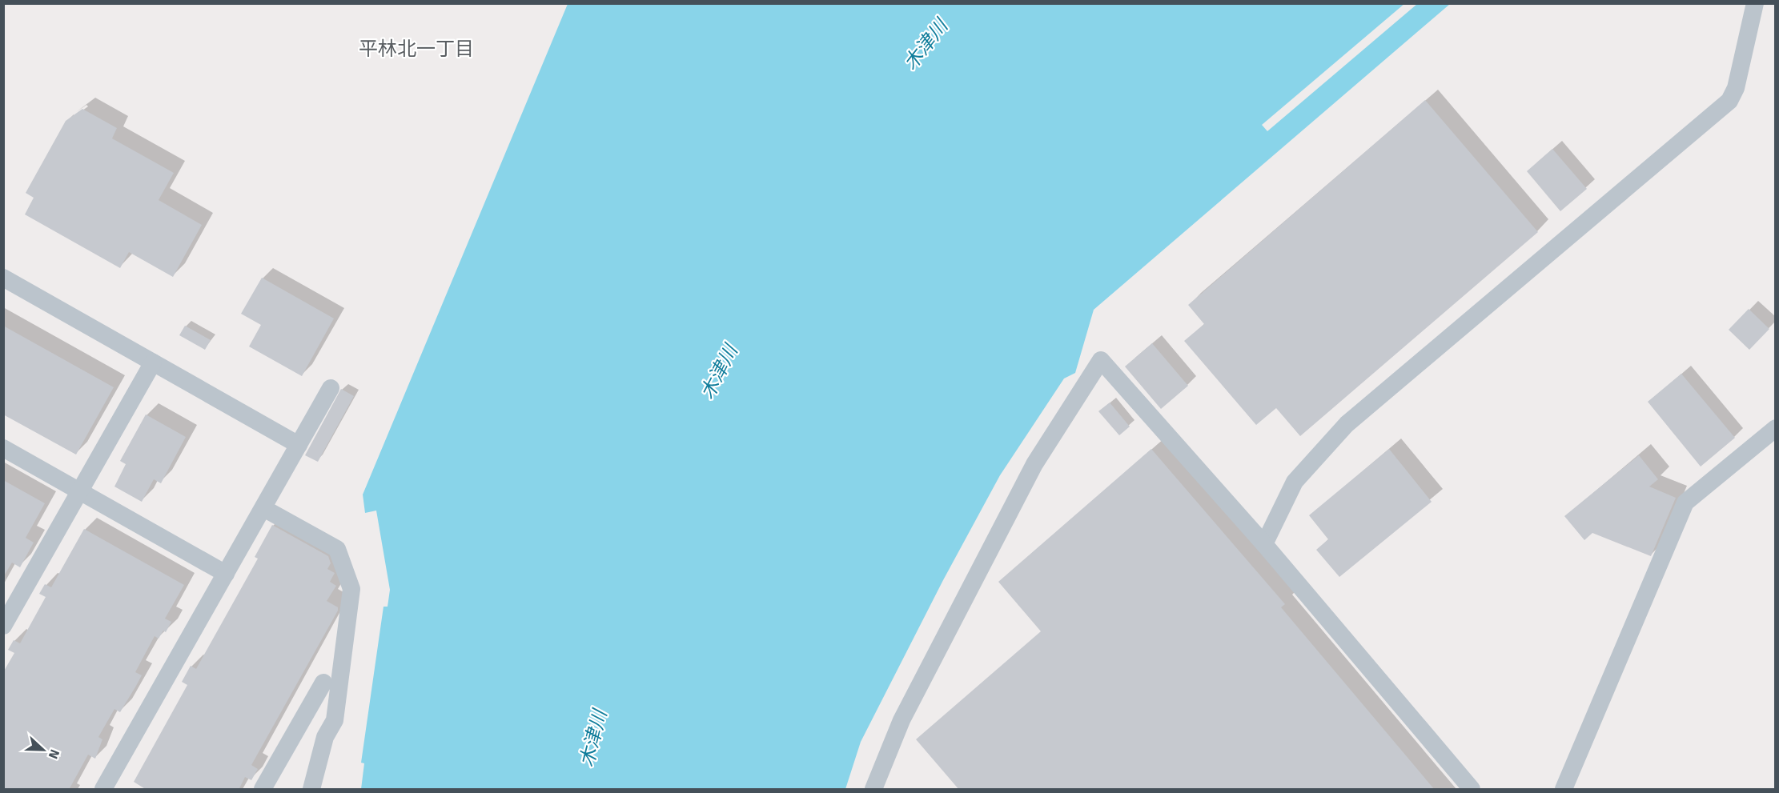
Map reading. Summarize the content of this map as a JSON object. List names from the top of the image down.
{
  "districts": ["平林北一丁目"],
  "water": ["木津川"],
  "north": "right"
}
